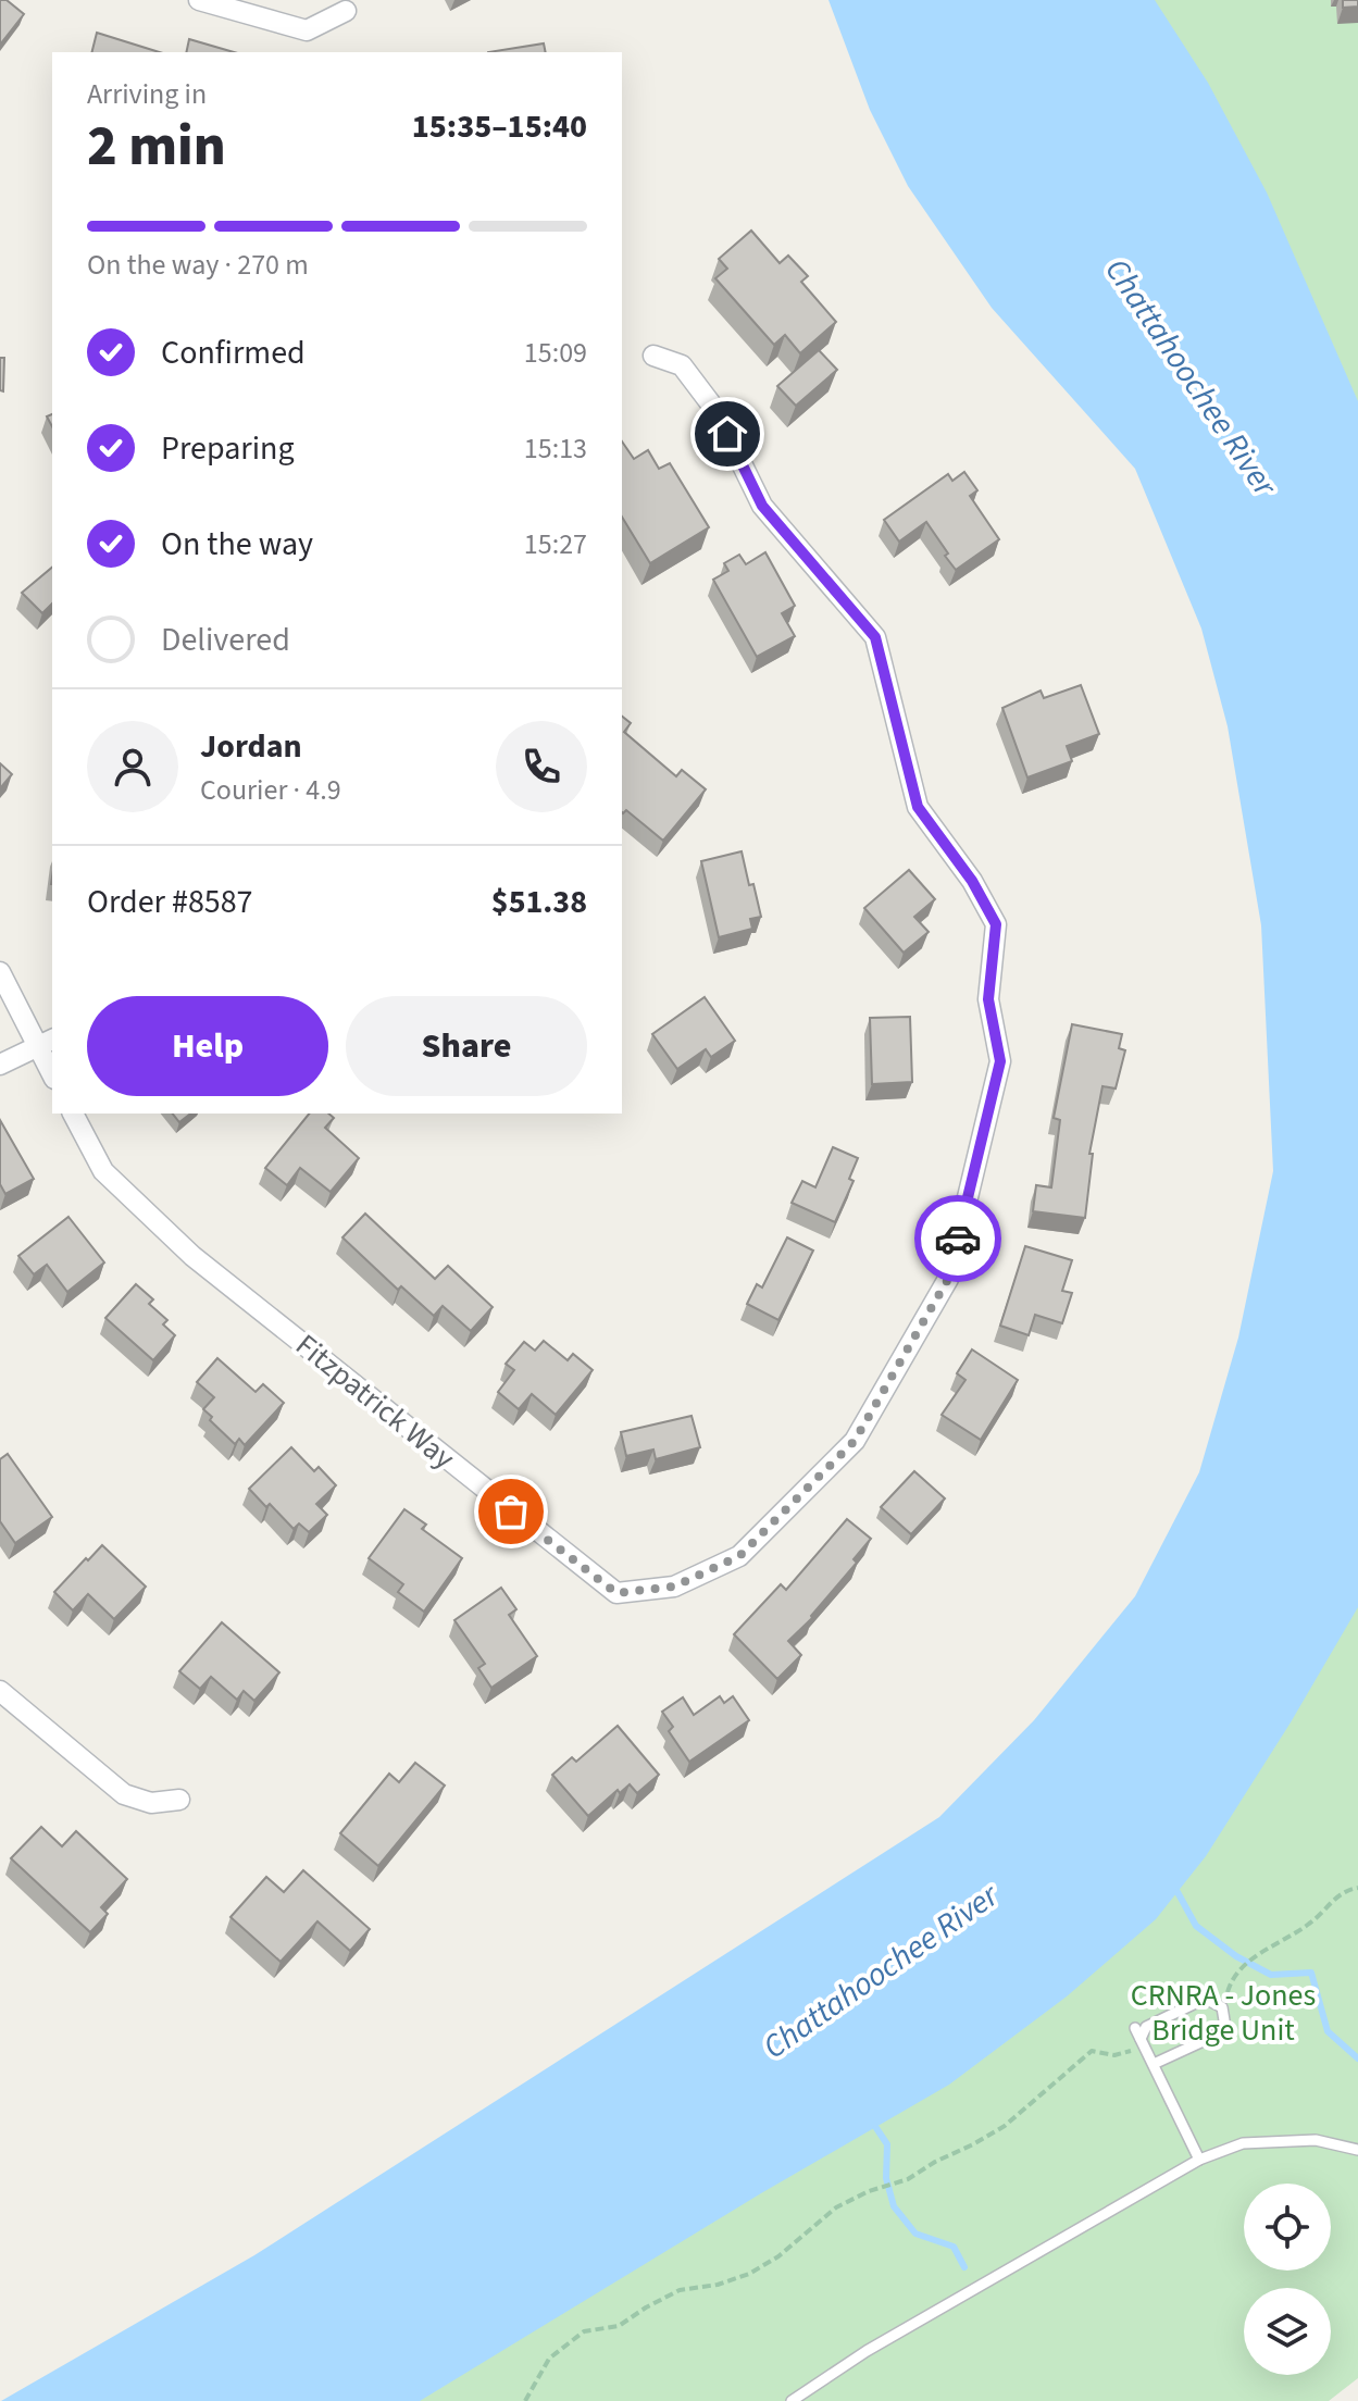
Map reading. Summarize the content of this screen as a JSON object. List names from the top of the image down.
{
  "streets": {
    "street": ["Fitzpatrick Way"]
  },
  "water": ["Chattahoochee River"],
  "parks": ["CRNRA - Jones Bridge Unit"],
  "page": {
    "heading": ["2 min", "Arriving in", "15:35–15:40"],
    "panel": [
      "Jordan",
      "Courier · 4.9",
      "Order #8587",
      "$51.38"
    ],
    "bar": "On the way · 270 m",
    "list": [
      ["Confirmed", "15:09"],
      ["Preparing", "15:13"],
      ["On the way", "15:27"],
      "Delivered"
    ],
    "buttons": ["Help", "Share"]
  }
}
